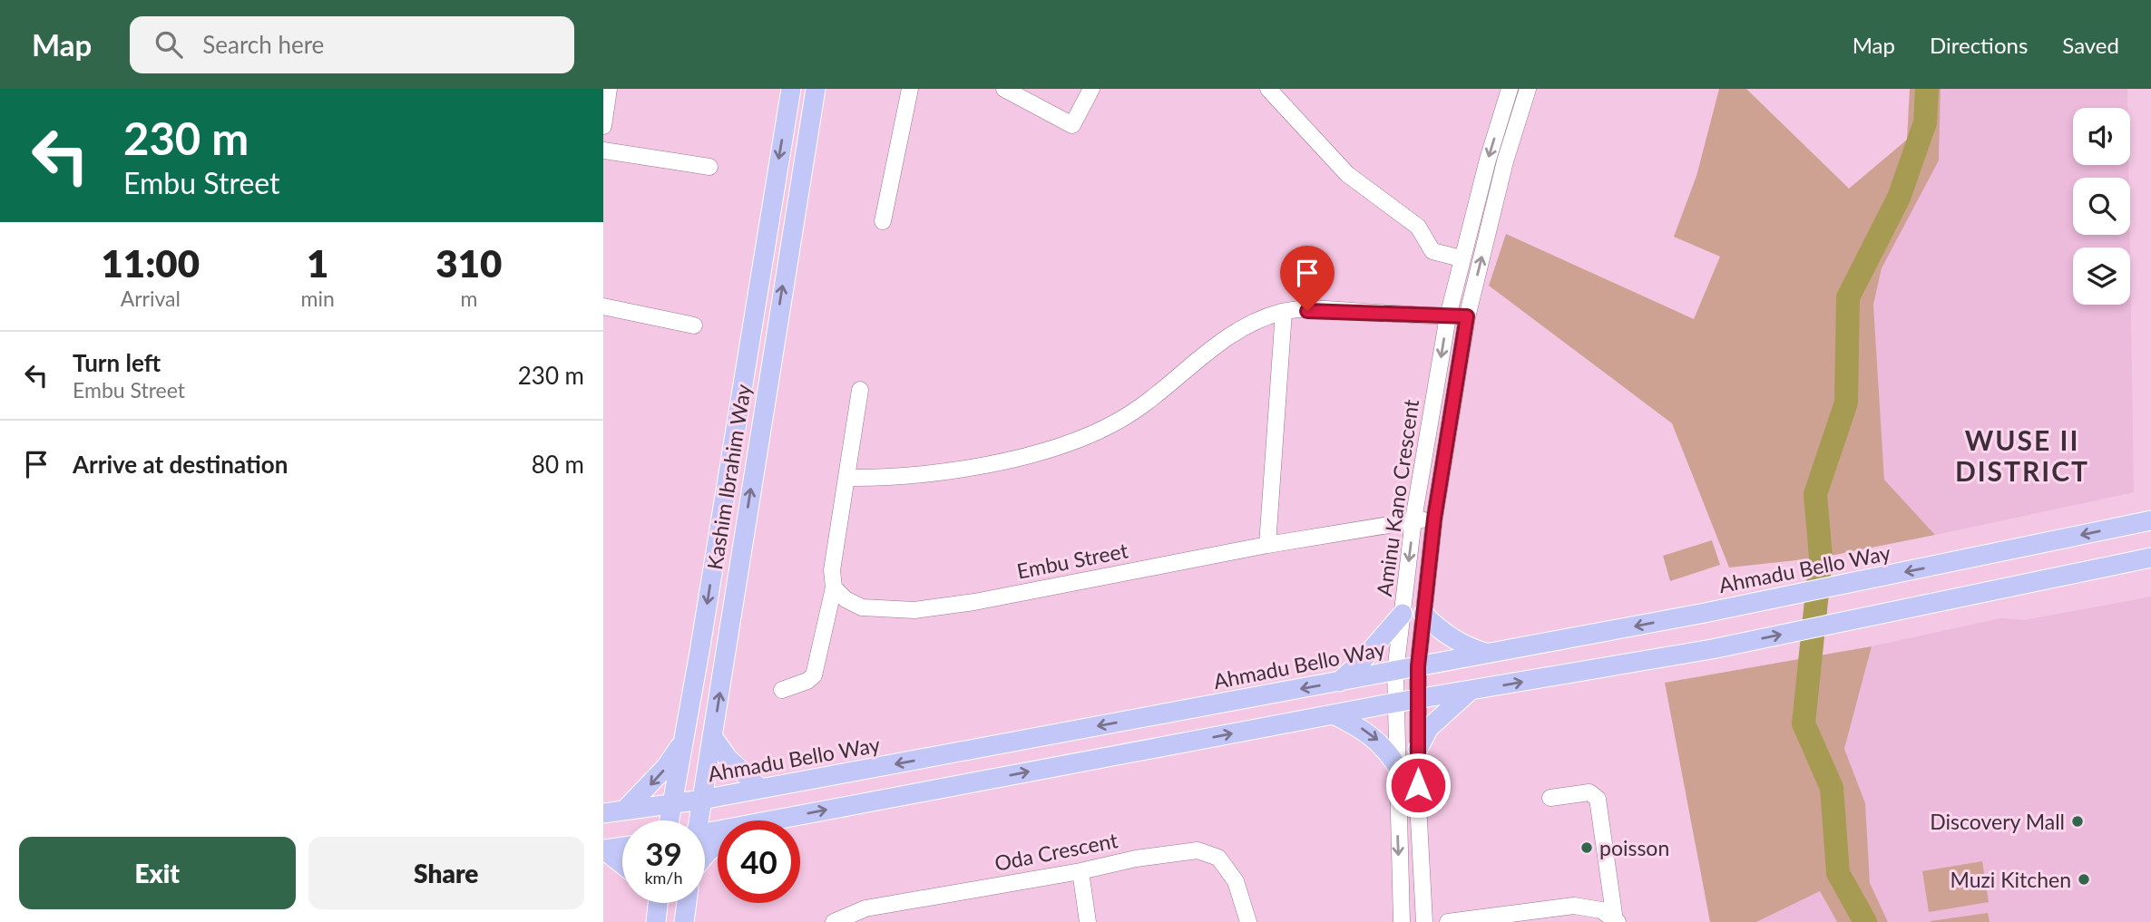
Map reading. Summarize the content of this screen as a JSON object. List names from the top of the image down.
{
  "streets": {
    "main road": ["Kashim Ibrahim Way", "Ahmadu Bello Way"],
    "street": ["Aminu Kano Crescent", "Embu Street", "Oda Crescent"]
  },
  "crossings": [
    ["Kashim Ibrahim Way", "Ahmadu Bello Way"],
    ["Aminu Kano Crescent", "Embu Street"],
    ["Aminu Kano Crescent", "Ahmadu Bello Way"]
  ],
  "districts": ["WUSE II DISTRICT"],
  "places": ["Discovery Mall", "poisson", "Muzi Kitchen"],
  "page": {
    "header": "Map",
    "search": "Search here",
    "nav": ["Map", "Directions", "Saved"],
    "turn": ["230 m", "Embu Street"],
    "eta": [
      "11:00",
      "Arrival",
      "1",
      "min",
      "310",
      "m"
    ],
    "list": [
      {
        "name": "Turn left",
        "note": "Embu Street",
        "value": "230 m"
      },
      {
        "name": "Arrive at destination",
        "value": "80 m"
      }
    ],
    "speed": "39 km/h",
    "limit": "40",
    "buttons": ["Exit", "Share"]
  }
}
